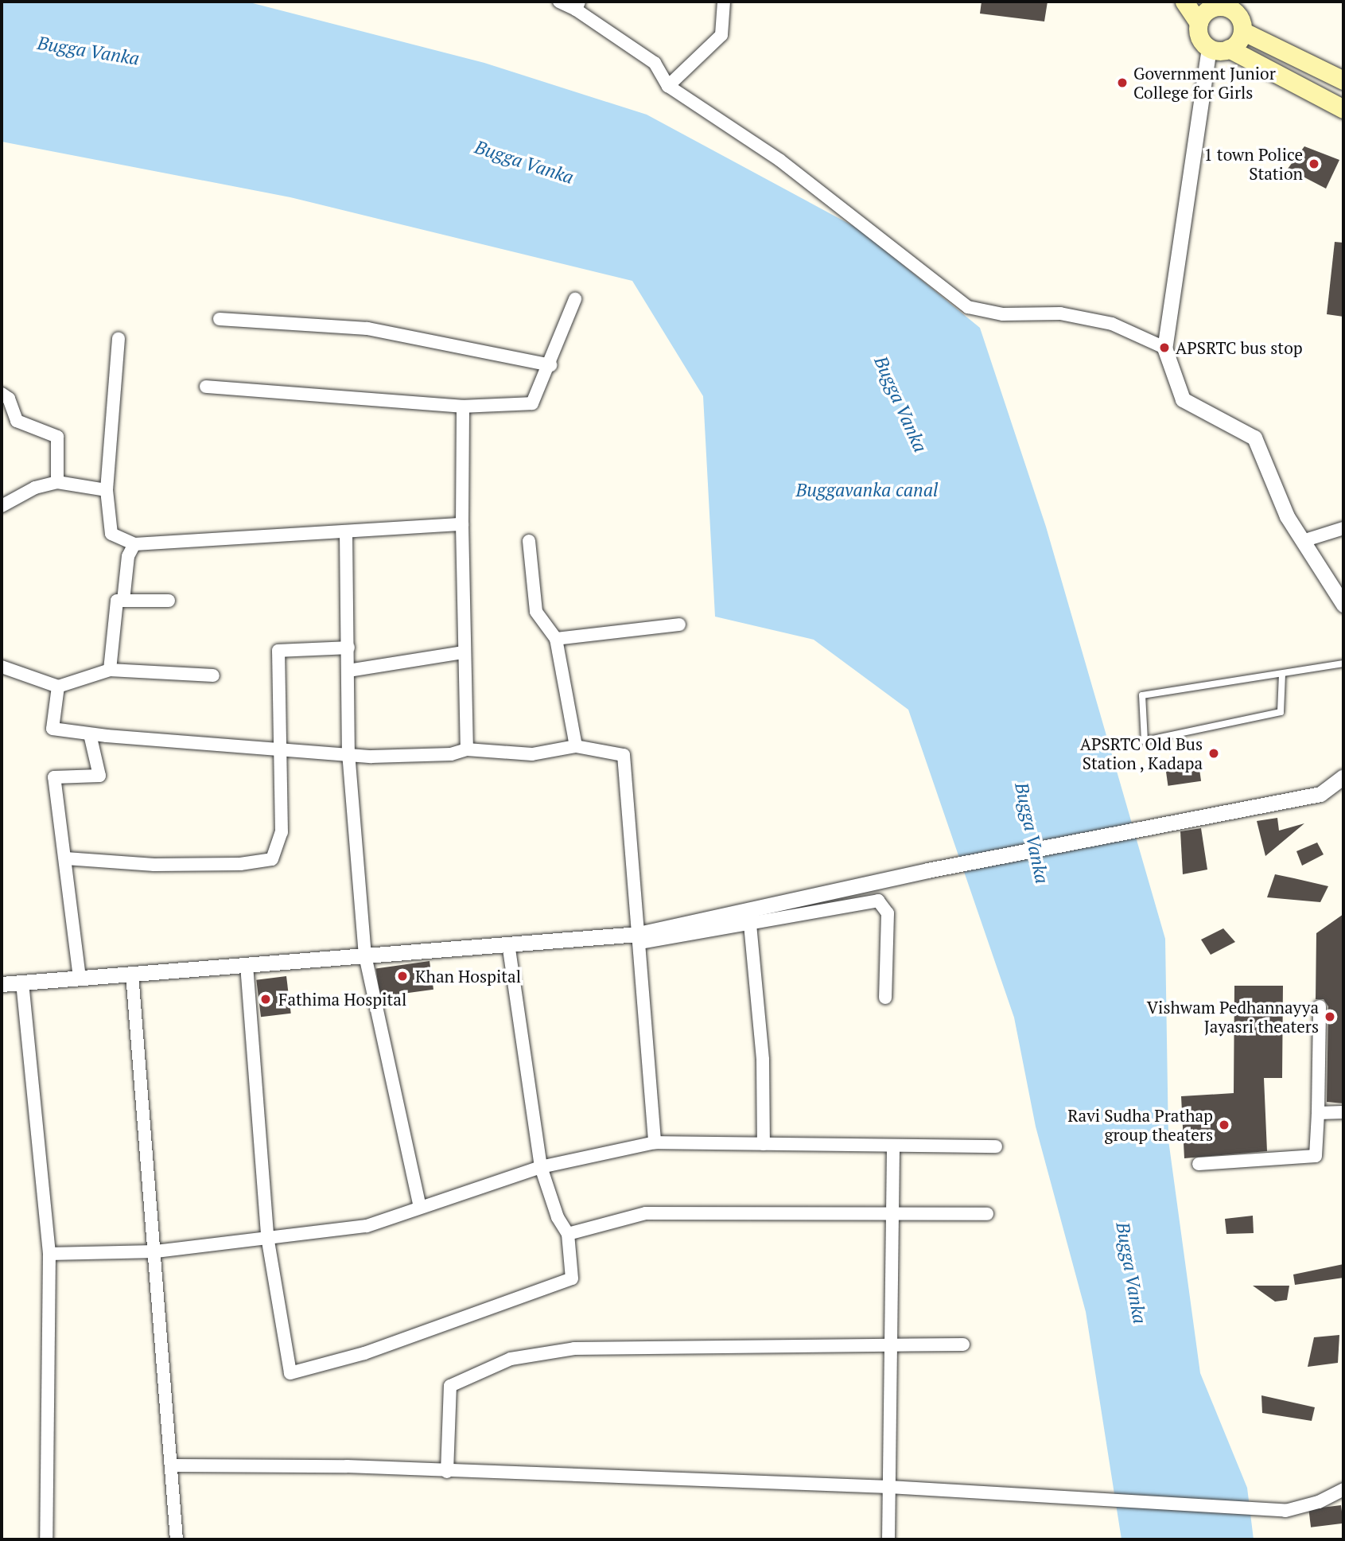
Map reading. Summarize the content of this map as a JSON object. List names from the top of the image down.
{
  "water": ["Bugga Vanka", "Buggavanka canal"],
  "places": [
    "Government Junior College for Girls",
    "1 town Police Station",
    "APSRTC bus stop",
    "APSRTC Old Bus Station , Kadapa",
    "Khan Hospital",
    "Fathima Hospital",
    "Vishwam Pedhannayya Jayasri theaters",
    "Ravi Sudha Prathap group theaters"
  ]
}
